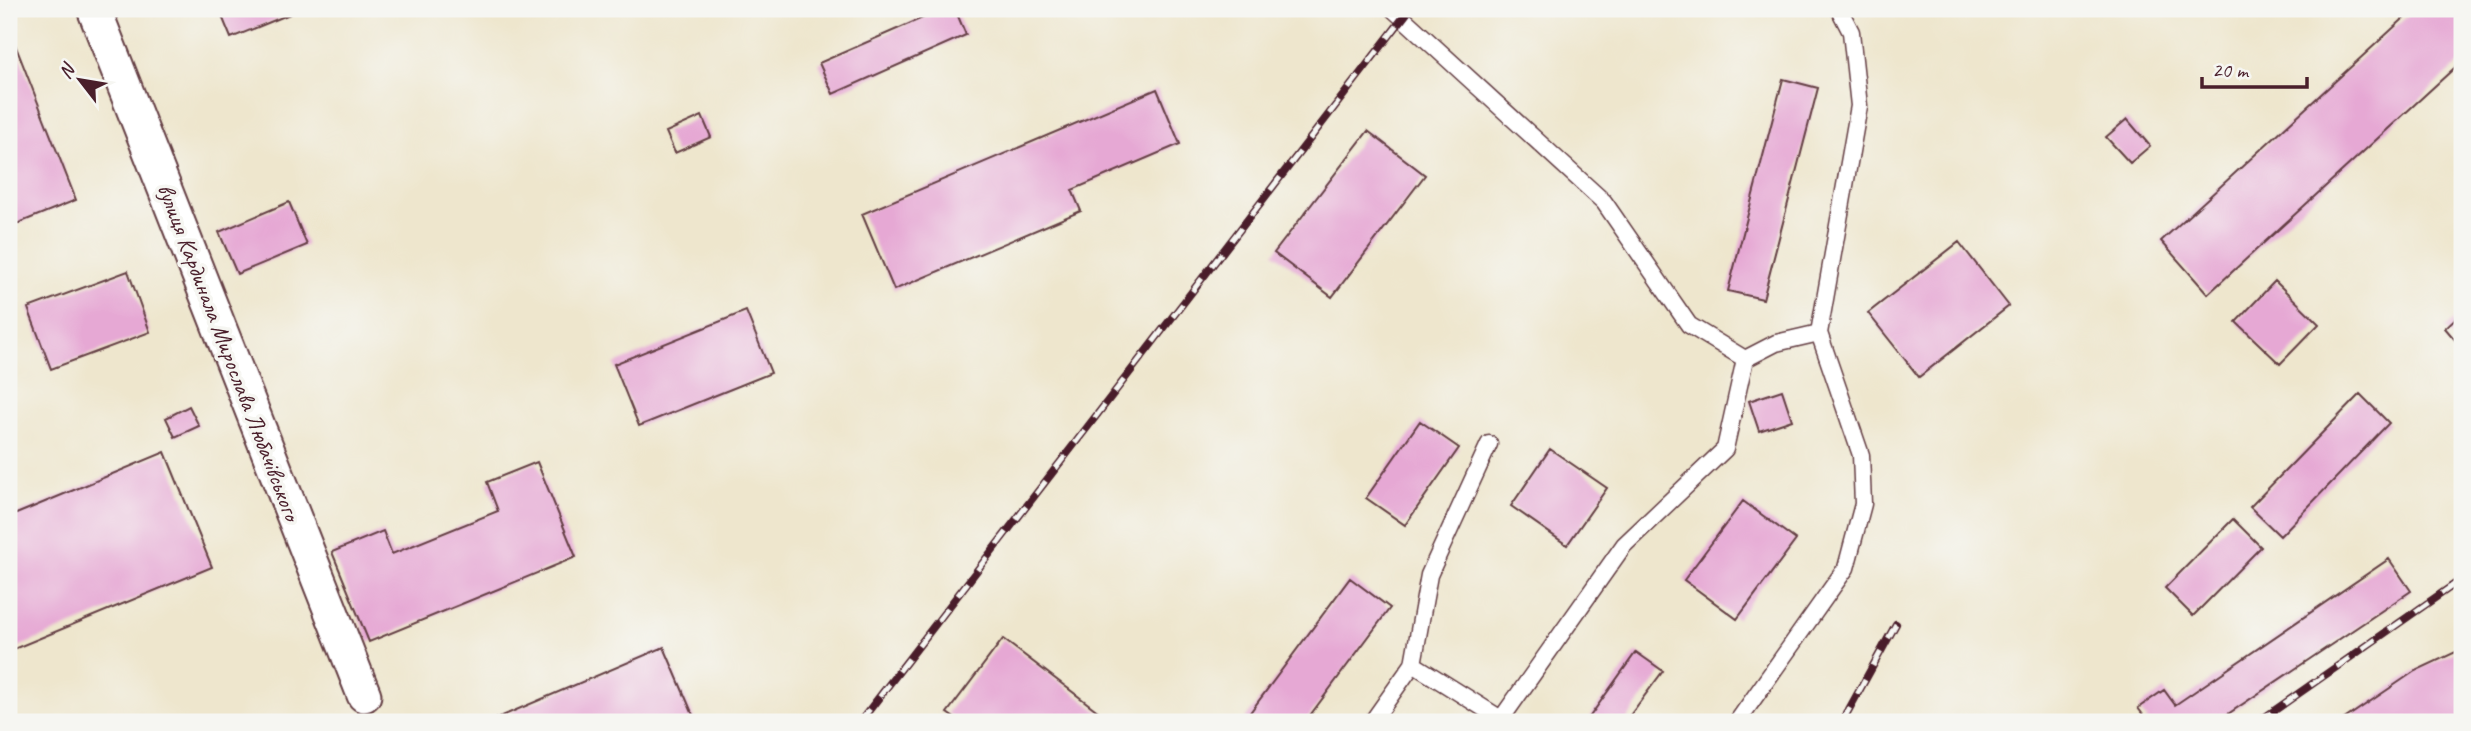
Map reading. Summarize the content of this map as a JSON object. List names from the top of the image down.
{
  "streets": {
    "street": ["вулиця Кардинала Мирослава Любачівського"]
  },
  "scale_bar": "20 m",
  "north": "top left"
}
